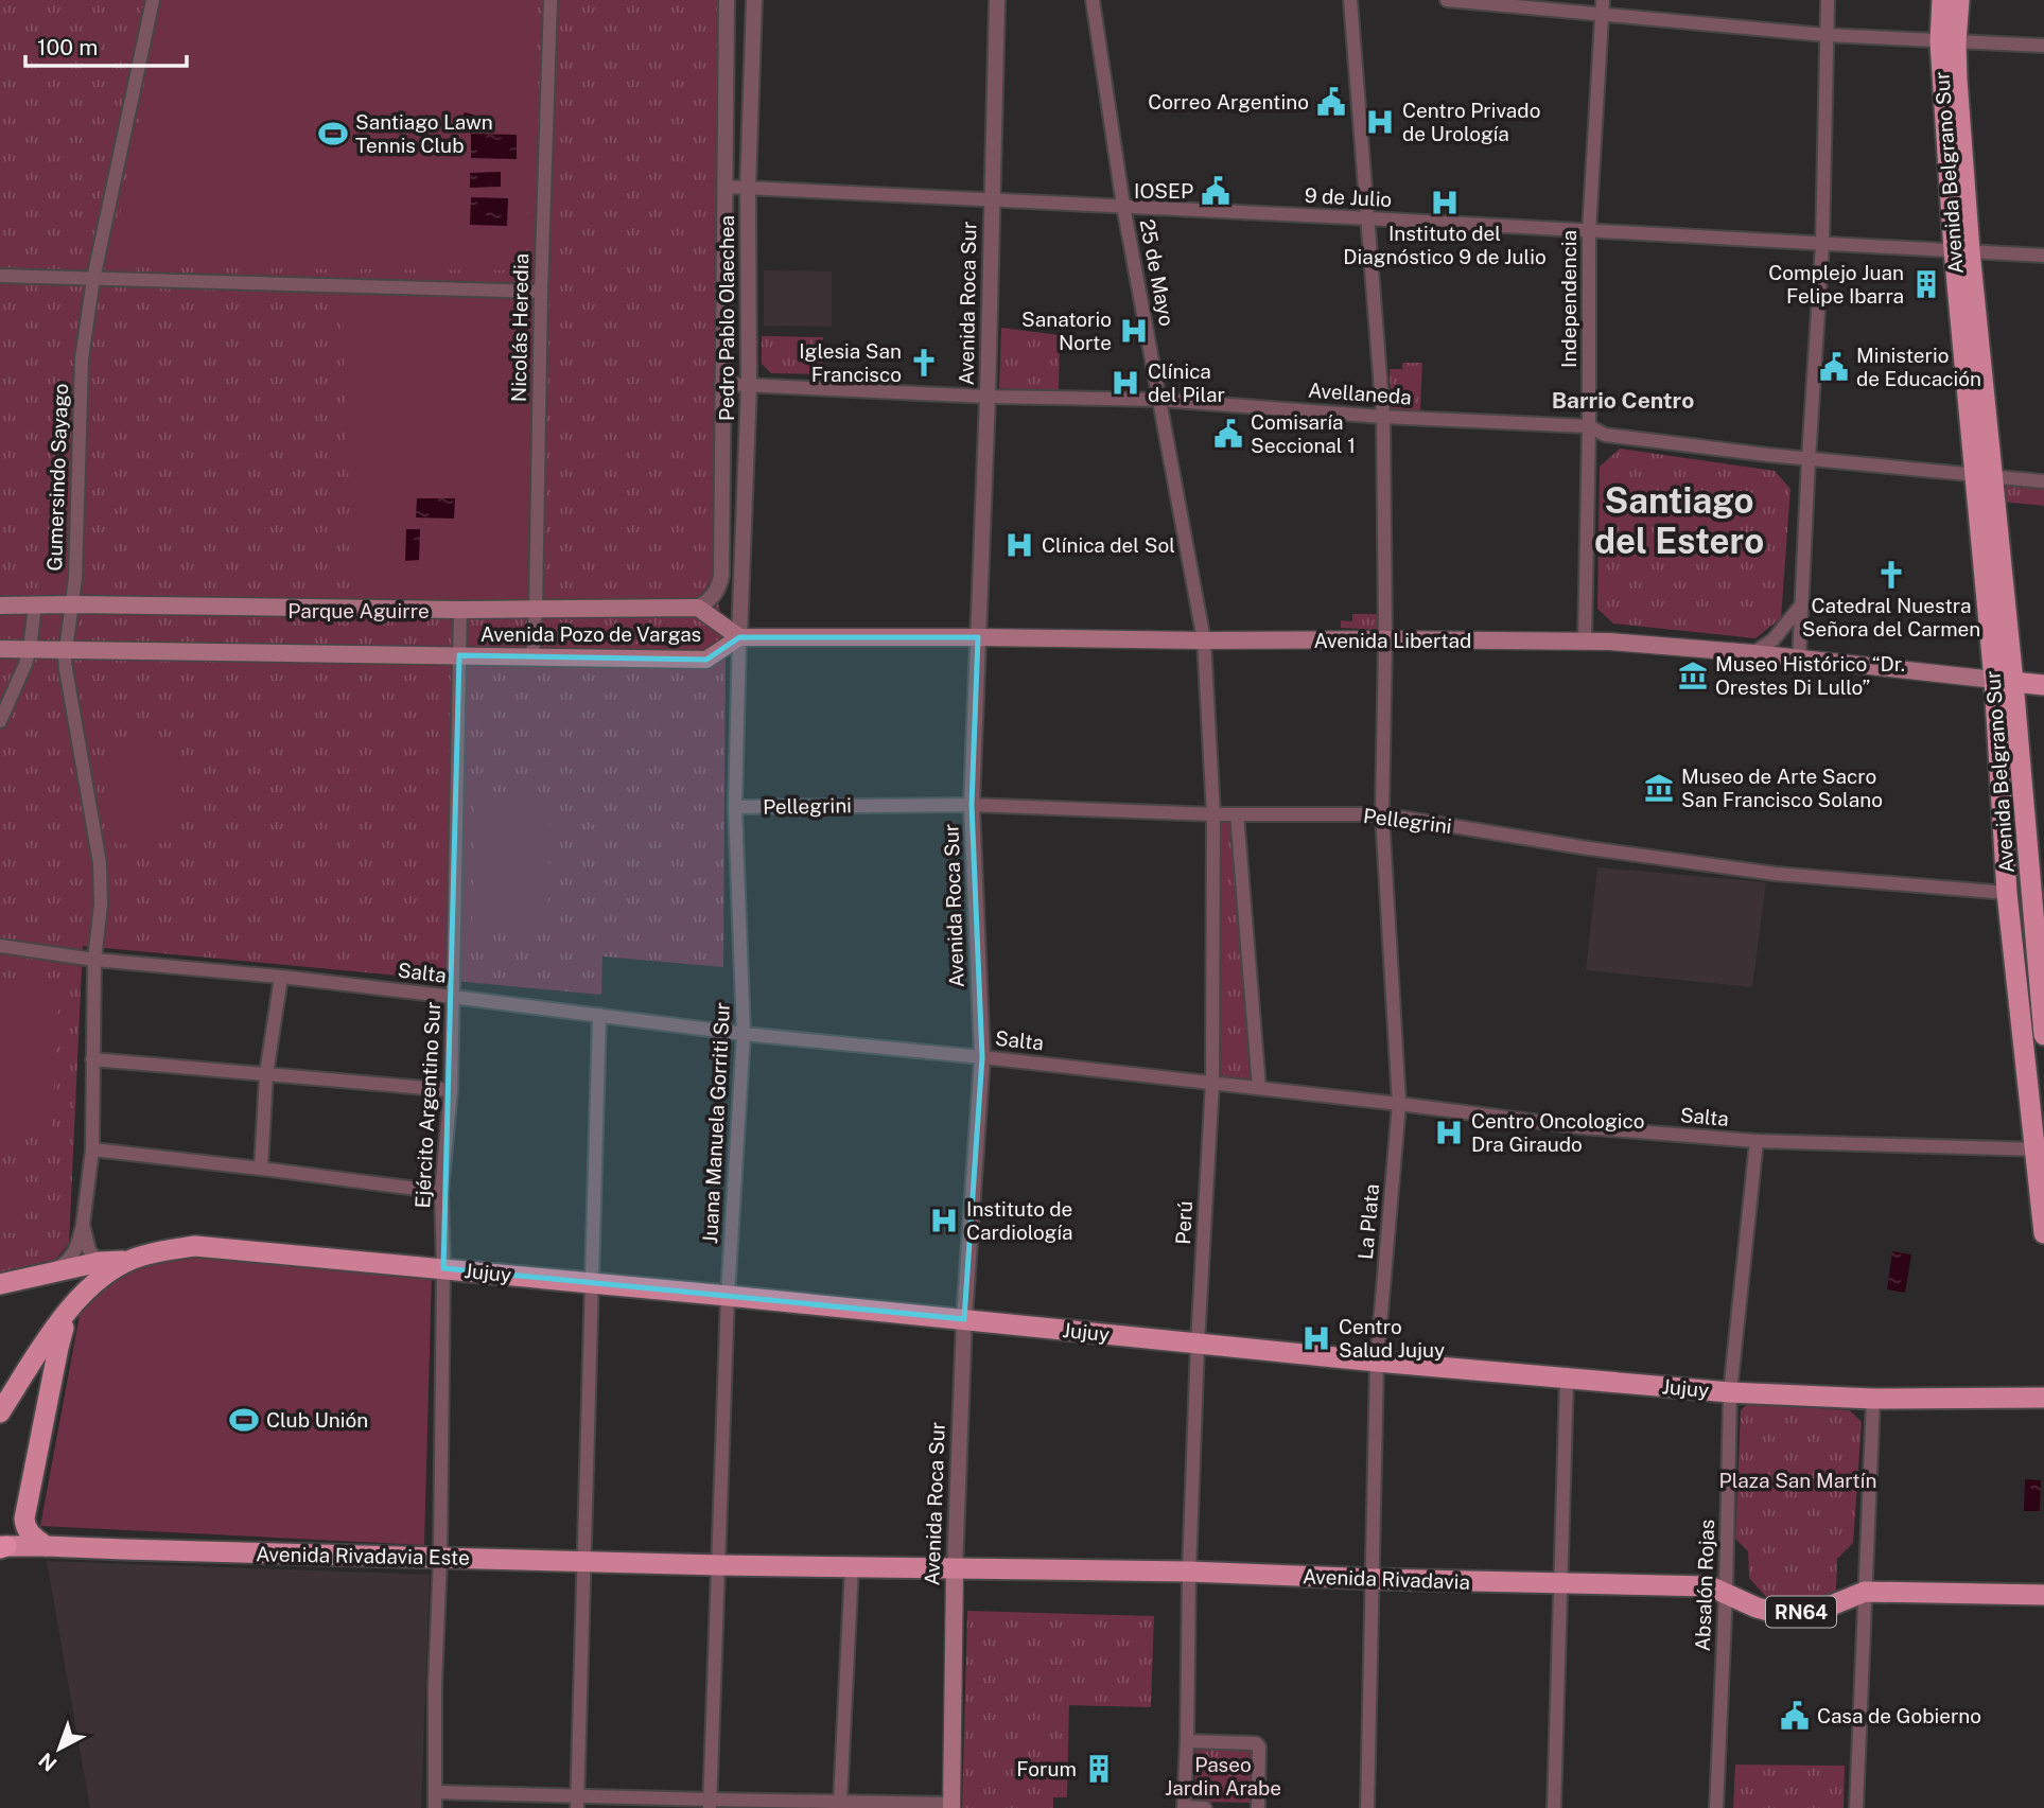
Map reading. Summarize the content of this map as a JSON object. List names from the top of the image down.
{
  "streets": {
    "main road": [
      "Avenida Belgrano Sur",
      "Avenida Roca Sur",
      "Avenida Pozo de Vargas",
      "Avenida Libertad",
      "Pellegrini",
      "Jujuy",
      "Avenida Rivadavia Este",
      "Avenida Rivadavia",
      "RN64"
    ],
    "street": [
      "9 de Julio",
      "25 de Mayo",
      "Independencia",
      "Pedro Pablo Olaechea",
      "Nicolás Heredia",
      "Avellaneda",
      "Gumersindo Sayago",
      "Salta",
      "Ejército Argentino Sur",
      "Juana Manuela Gorriti Sur",
      "La Plata",
      "Perú",
      "Absalón Rojas"
    ]
  },
  "crossings": [
    ["Avenida Belgrano Sur", "9 de Julio"],
    ["Avenida Belgrano Sur", "Avellaneda"],
    ["Avenida Belgrano Sur", "Avenida Libertad"],
    ["Avenida Belgrano Sur", "Pellegrini"],
    ["Avenida Belgrano Sur", "Salta"],
    ["9 de Julio", "25 de Mayo"],
    ["9 de Julio", "Independencia"],
    ["9 de Julio", "Avenida Roca Sur"],
    ["9 de Julio", "Pedro Pablo Olaechea"],
    ["9 de Julio", "La Plata"],
    ["25 de Mayo", "Avellaneda"],
    ["25 de Mayo", "Avenida Libertad"],
    ["25 de Mayo", "Perú"],
    ["Independencia", "Avellaneda"],
    ["Independencia", "Avenida Libertad"],
    ["Avenida Roca Sur", "Avellaneda"],
    ["Avenida Roca Sur", "Avenida Libertad"],
    ["Avenida Roca Sur", "Pellegrini"],
    ["Avenida Roca Sur", "Salta"],
    ["Avenida Roca Sur", "Jujuy"],
    ["Avenida Roca Sur", "Avenida Rivadavia"],
    ["Pedro Pablo Olaechea", "Avellaneda"],
    ["Pedro Pablo Olaechea", "Avenida Pozo de Vargas"],
    ["Pedro Pablo Olaechea", "Avenida Libertad"],
    ["Pedro Pablo Olaechea", "Juana Manuela Gorriti Sur"],
    ["Nicolás Heredia", "Avenida Pozo de Vargas"],
    ["Avellaneda", "La Plata"],
    ["Gumersindo Sayago", "Avenida Pozo de Vargas"],
    ["Gumersindo Sayago", "Salta"],
    ["Avenida Pozo de Vargas", "Avenida Libertad"],
    ["Avenida Pozo de Vargas", "Ejército Argentino Sur"],
    ["Avenida Pozo de Vargas", "Juana Manuela Gorriti Sur"],
    ["Avenida Libertad", "Juana Manuela Gorriti Sur"],
    ["Avenida Libertad", "La Plata"],
    ["Avenida Libertad", "Perú"],
    ["Pellegrini", "Juana Manuela Gorriti Sur"],
    ["Pellegrini", "La Plata"],
    ["Pellegrini", "Perú"],
    ["Salta", "Ejército Argentino Sur"],
    ["Salta", "Juana Manuela Gorriti Sur"],
    ["Salta", "La Plata"],
    ["Salta", "Perú"],
    ["Salta", "Absalón Rojas"],
    ["Ejército Argentino Sur", "Jujuy"],
    ["Ejército Argentino Sur", "Avenida Rivadavia Este"],
    ["Juana Manuela Gorriti Sur", "Jujuy"],
    ["Juana Manuela Gorriti Sur", "Avenida Rivadavia Este"],
    ["Juana Manuela Gorriti Sur", "Avenida Rivadavia"],
    ["La Plata", "Jujuy"],
    ["La Plata", "Avenida Rivadavia"],
    ["Perú", "Jujuy"],
    ["Perú", "Avenida Rivadavia"],
    ["Jujuy", "Absalón Rojas"],
    ["Jujuy", "RN64"],
    ["Avenida Rivadavia Este", "Avenida Rivadavia"],
    ["Avenida Rivadavia", "Absalón Rojas"],
    ["Avenida Rivadavia", "RN64"]
  ],
  "districts": ["Barrio Centro", "Santiago del Estero"],
  "parks": ["Parque Aguirre", "Plaza San Martín", "Paseo Jardin Arabe"],
  "places": {
    "public building": [
      "Correo Argentino",
      "IOSEP",
      "Ministerio de Educación",
      "Comisaría Seccional 1",
      "Casa de Gobierno"
    ],
    "hospital": [
      "Centro Privado de Urología",
      "Instituto del Diagnóstico 9 de Julio",
      "Sanatorio Norte",
      "Clínica del Pilar",
      "Clínica del Sol",
      "Centro Oncologico Dra Giraudo",
      "Instituto de Cardiología",
      "Centro Salud Jujuy"
    ],
    "sports": ["Santiago Lawn Tennis Club", "Club Unión"],
    "building": ["Complejo Juan Felipe Ibarra", "Forum"],
    "church": ["Iglesia San Francisco", "Catedral Nuestra Señora del Carmen"],
    "museum": ["Museo Histórico “Dr. Orestes Di Lullo”", "Museo de Arte Sacro San Francisco Solano"]
  },
  "scale_bar": "100 m",
  "north": "bottom left"
}
